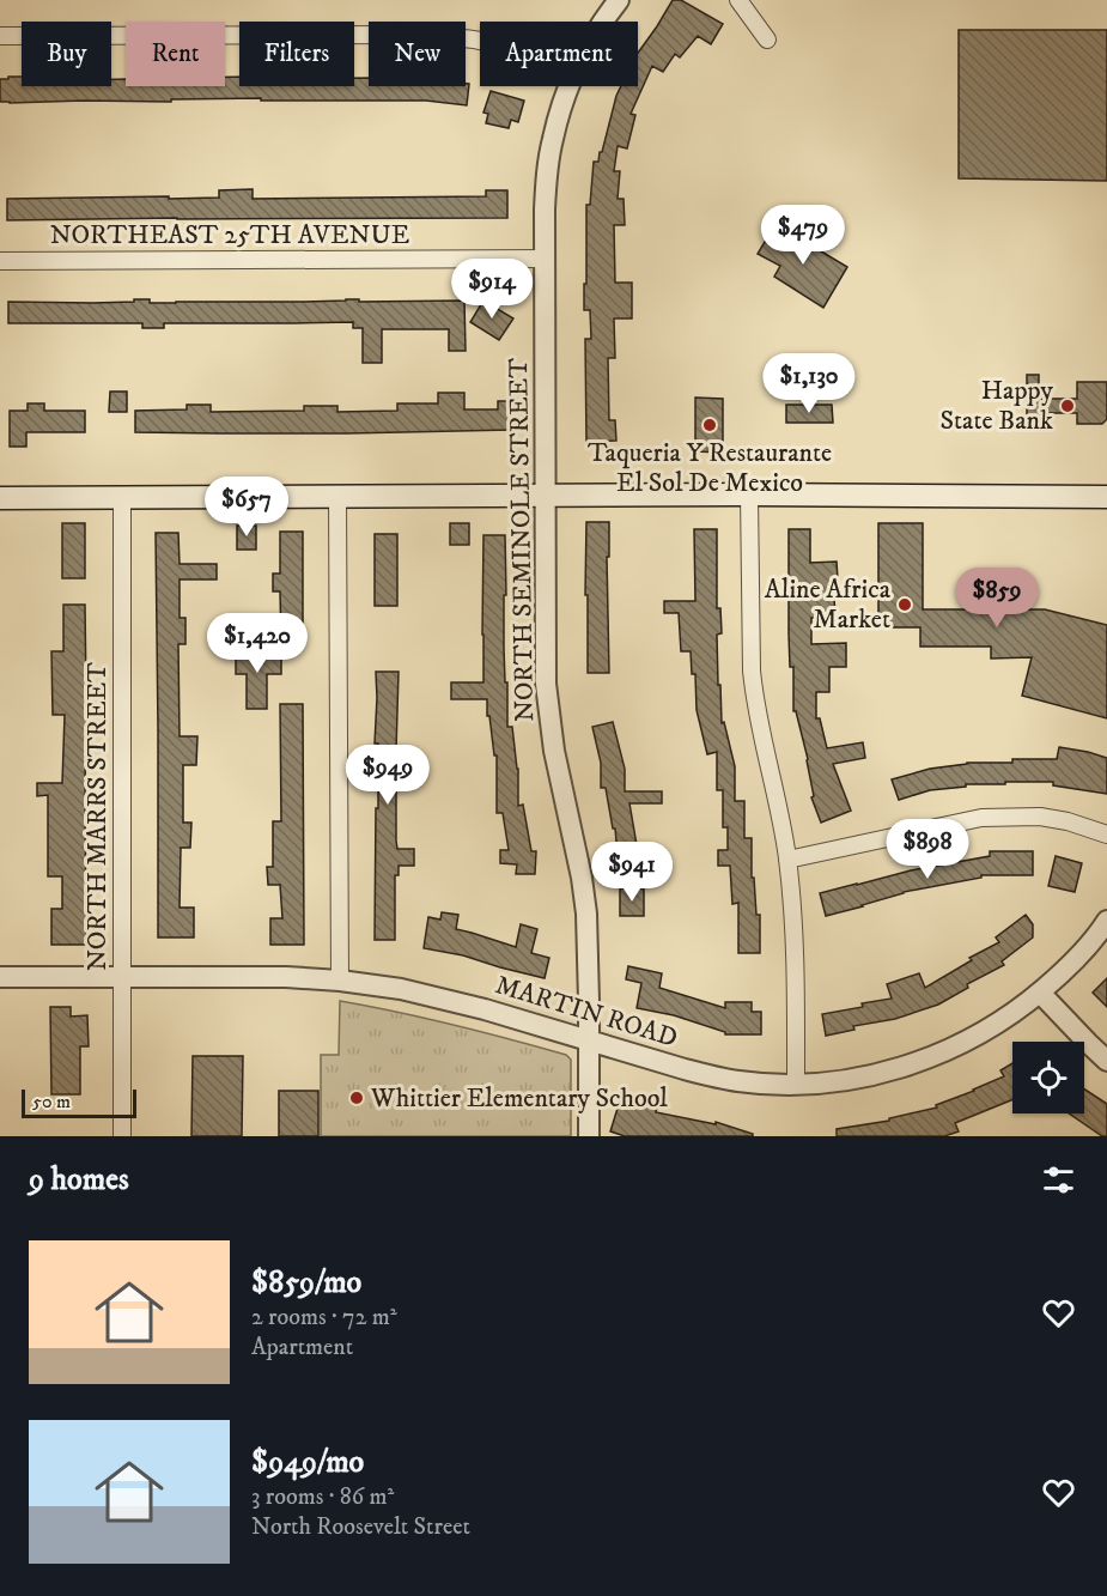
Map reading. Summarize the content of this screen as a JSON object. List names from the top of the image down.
{
  "streets": {
    "street": [
      "NORTHEAST 25TH AVENUE",
      "NORTH SEMINOLE STREET",
      "NORTH MARRS STREET",
      "MARTIN ROAD"
    ]
  },
  "crossings": [
    ["NORTHEAST 25TH AVENUE", "NORTH SEMINOLE STREET"],
    ["NORTH SEMINOLE STREET", "MARTIN ROAD"],
    ["NORTH MARRS STREET", "MARTIN ROAD"]
  ],
  "places": [
    "Happy State Bank",
    "Taqueria Y Restaurante El Sol De Mexico",
    "Aline Africa Market",
    "Whittier Elementary School"
  ],
  "scale_bar": "50 m",
  "page": {
    "chip": [
      "Buy",
      "Rent",
      "Filters",
      "New",
      "Apartment"
    ],
    "price": [
      "$479",
      "$914",
      "$1,130",
      "$657",
      "$859",
      "$1,420",
      "$949",
      "$898",
      "$941"
    ],
    "scale": "50 m",
    "heading": "9 homes",
    "list": [
      {
        "name": "$859/mo",
        "note": "2 rooms · 72 m² · Apartment"
      },
      {
        "name": "$949/mo",
        "note": "3 rooms · 86 m² · North Roosevelt Street"
      }
    ]
  }
}
